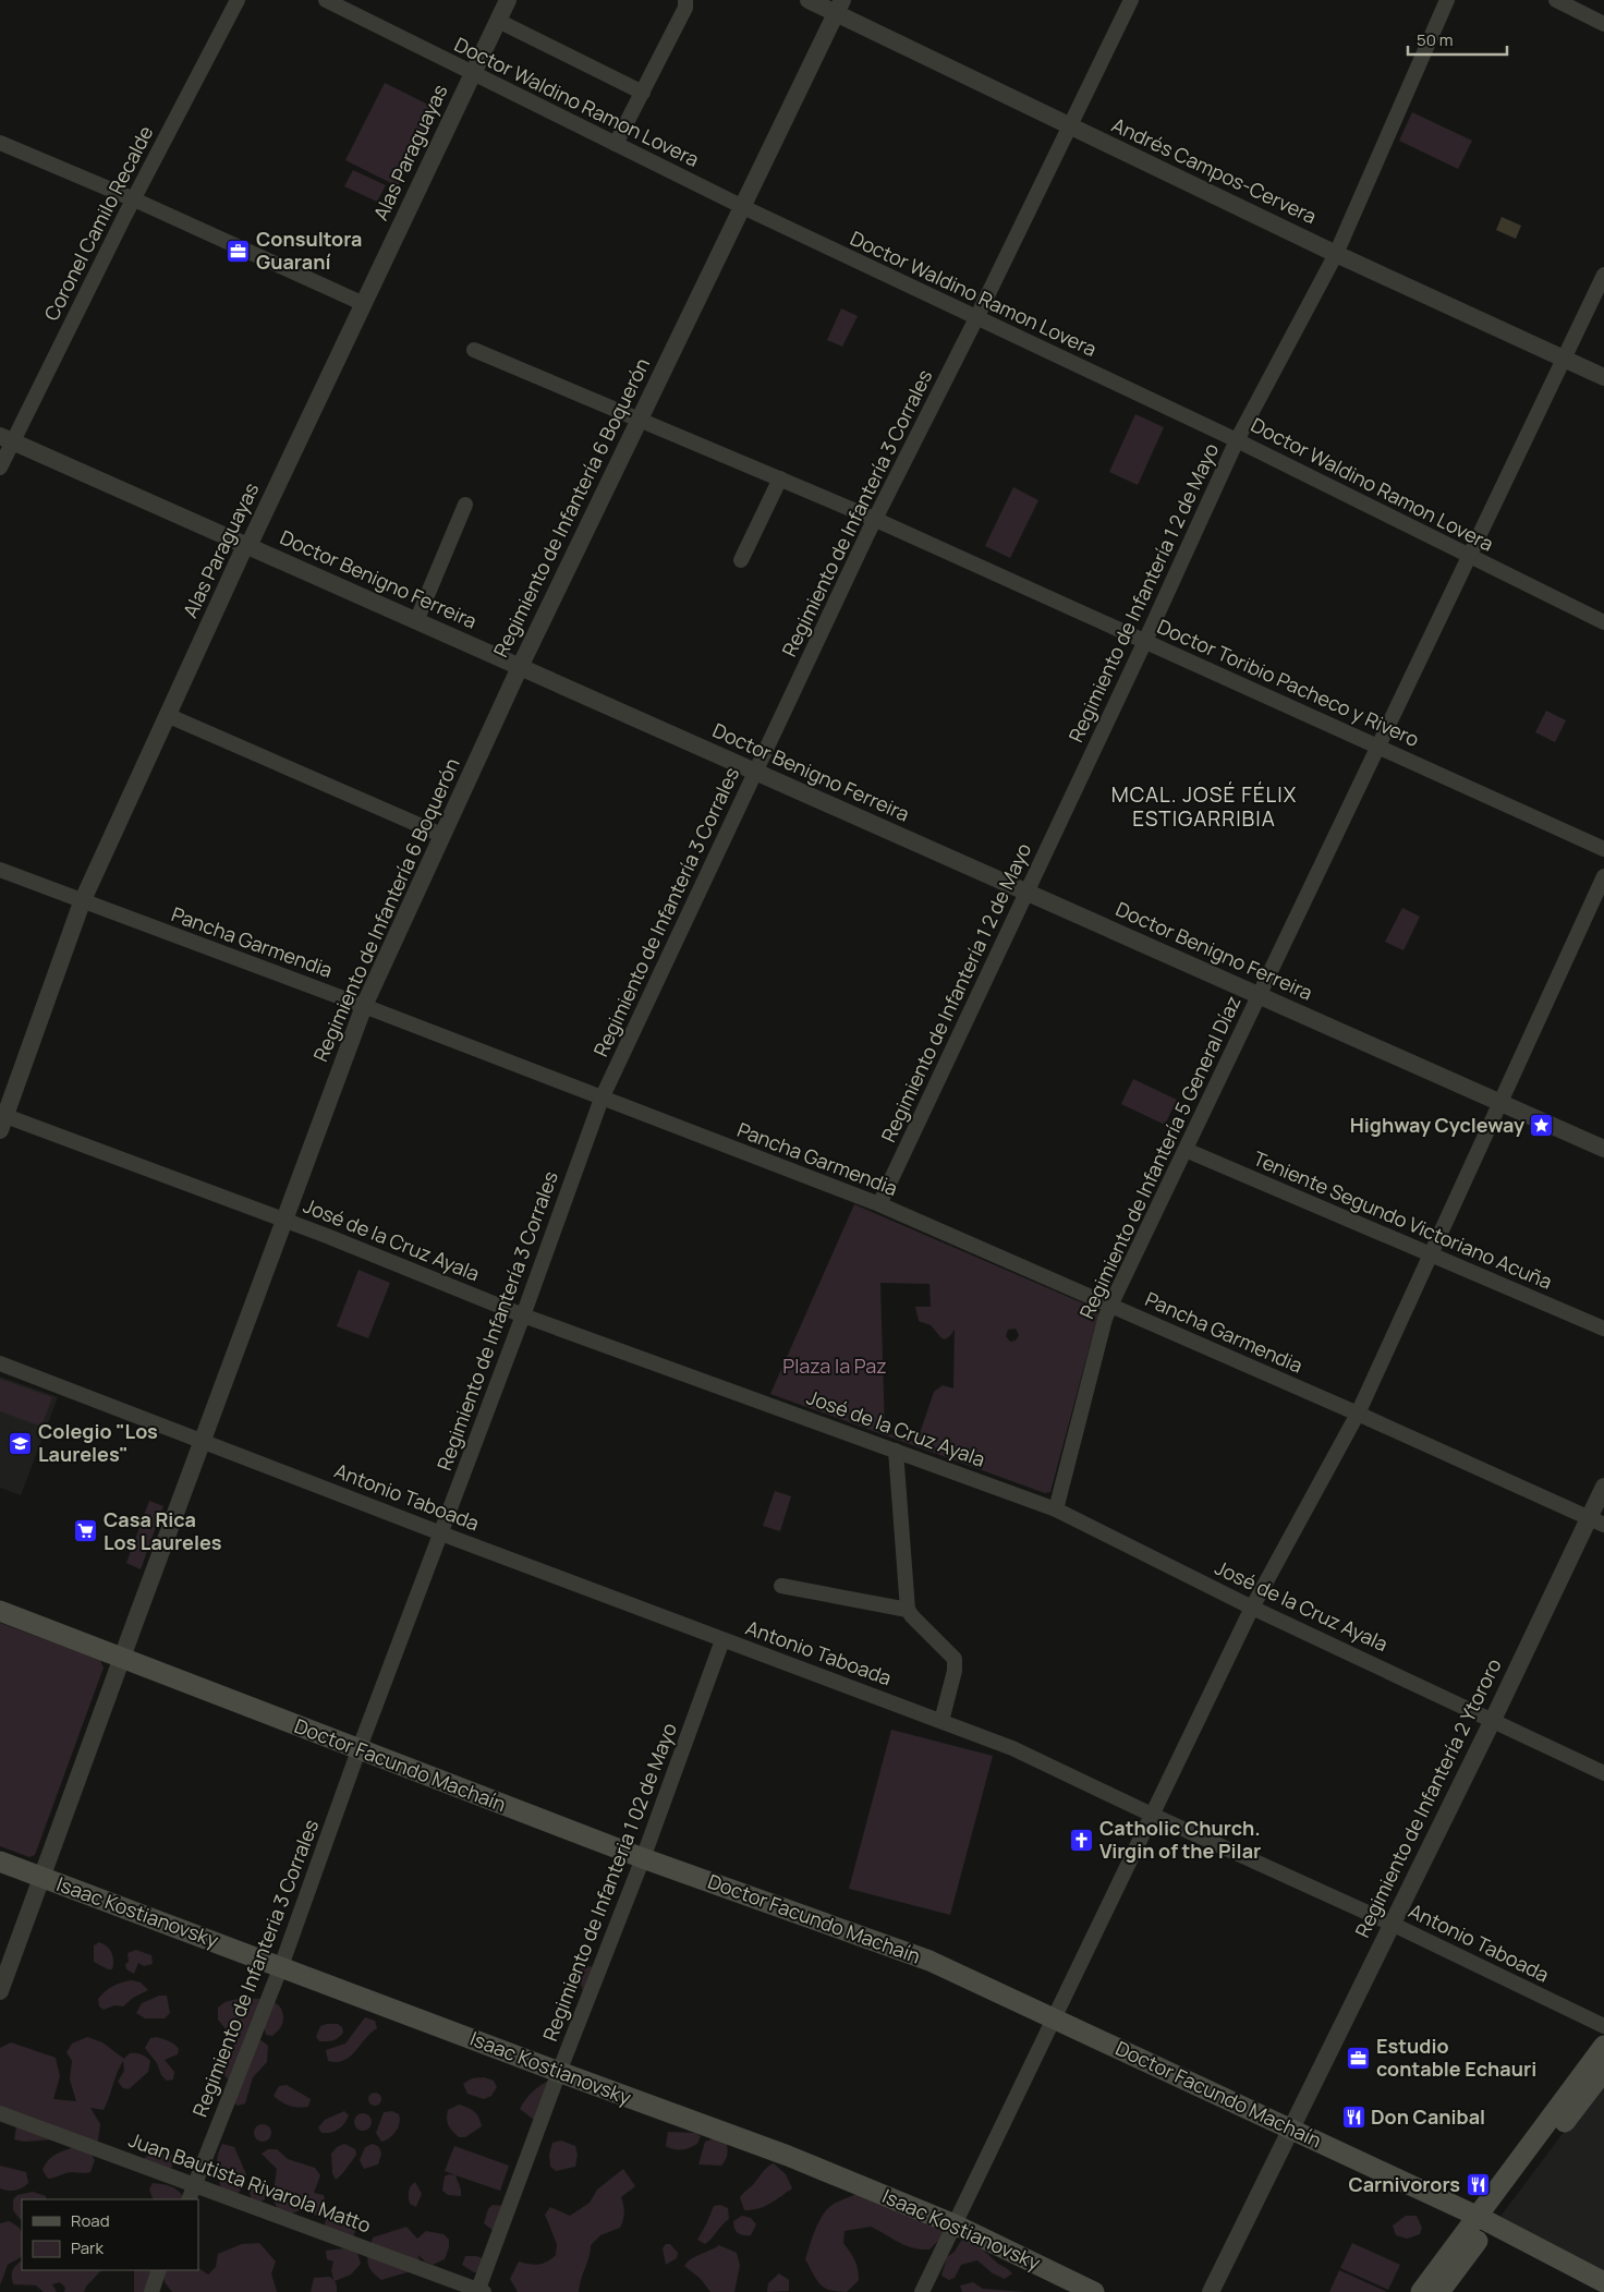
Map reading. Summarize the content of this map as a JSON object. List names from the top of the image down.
{
  "streets": {
    "main road": ["Doctor Facundo Machaín", "Isaac Kostianovsky"],
    "street": [
      "Doctor Waldino Ramon Lovera",
      "Alas Paraguayas",
      "Andrés Campos-Cervera",
      "Coronel Camilo Recalde",
      "Regimiento de Infantería 6 Boquerón",
      "Regimiento de Infantería 3 Corrales",
      "Doctor Benigno Ferreira",
      "Regimiento de Infantería 1 2 de Mayo",
      "Doctor Toribio Pacheco y Rivero",
      "Pancha Garmendia",
      "Regimiento de Infantería 5 General Díaz",
      "Teniente Segundo Victoriano Acuña",
      "José de la Cruz Ayala",
      "Antonio Taboada",
      "Regimiento de Infantería 2 Ytororo",
      "Regimiento de Infanteria 1 02 de Mayo",
      "Regimiento de Infanteria 3 Corrales",
      "Juan Bautista Rivarola Matto"
    ]
  },
  "crossings": [
    ["Doctor Waldino Ramon Lovera", "Alas Paraguayas"],
    ["Doctor Waldino Ramon Lovera", "Regimiento de Infantería 6 Boquerón"],
    ["Doctor Waldino Ramon Lovera", "Regimiento de Infantería 3 Corrales"],
    ["Doctor Waldino Ramon Lovera", "Regimiento de Infantería 1 2 de Mayo"],
    ["Doctor Waldino Ramon Lovera", "Regimiento de Infantería 5 General Díaz"],
    ["Alas Paraguayas", "Doctor Benigno Ferreira"],
    ["Alas Paraguayas", "Pancha Garmendia"],
    ["Alas Paraguayas", "José de la Cruz Ayala"],
    ["Andrés Campos-Cervera", "Regimiento de Infantería 6 Boquerón"],
    ["Andrés Campos-Cervera", "Regimiento de Infantería 3 Corrales"],
    ["Andrés Campos-Cervera", "Regimiento de Infantería 1 2 de Mayo"],
    ["Andrés Campos-Cervera", "Regimiento de Infantería 5 General Díaz"],
    ["Coronel Camilo Recalde", "Doctor Benigno Ferreira"],
    ["Regimiento de Infantería 6 Boquerón", "Doctor Benigno Ferreira"],
    ["Regimiento de Infantería 6 Boquerón", "Doctor Toribio Pacheco y Rivero"],
    ["Regimiento de Infantería 6 Boquerón", "Pancha Garmendia"],
    ["Regimiento de Infantería 6 Boquerón", "José de la Cruz Ayala"],
    ["Regimiento de Infantería 6 Boquerón", "Antonio Taboada"],
    ["Regimiento de Infantería 6 Boquerón", "Doctor Facundo Machaín"],
    ["Regimiento de Infantería 6 Boquerón", "Isaac Kostianovsky"],
    ["Regimiento de Infantería 3 Corrales", "Doctor Benigno Ferreira"],
    ["Regimiento de Infantería 3 Corrales", "Doctor Toribio Pacheco y Rivero"],
    ["Regimiento de Infantería 3 Corrales", "Pancha Garmendia"],
    ["Regimiento de Infantería 3 Corrales", "José de la Cruz Ayala"],
    ["Regimiento de Infantería 3 Corrales", "Antonio Taboada"],
    ["Regimiento de Infantería 3 Corrales", "Doctor Facundo Machaín"],
    ["Regimiento de Infantería 3 Corrales", "Regimiento de Infanteria 3 Corrales"],
    ["Doctor Benigno Ferreira", "Regimiento de Infantería 1 2 de Mayo"],
    ["Doctor Benigno Ferreira", "Regimiento de Infantería 5 General Díaz"],
    ["Regimiento de Infantería 1 2 de Mayo", "Doctor Toribio Pacheco y Rivero"],
    ["Regimiento de Infantería 1 2 de Mayo", "Pancha Garmendia"],
    ["Doctor Toribio Pacheco y Rivero", "Regimiento de Infantería 5 General Díaz"],
    ["Pancha Garmendia", "Regimiento de Infantería 5 General Díaz"],
    ["Pancha Garmendia", "Regimiento de Infantería 2 Ytororo"],
    ["Regimiento de Infantería 5 General Díaz", "Teniente Segundo Victoriano Acuña"],
    ["Regimiento de Infantería 5 General Díaz", "José de la Cruz Ayala"],
    ["José de la Cruz Ayala", "Regimiento de Infantería 2 Ytororo"],
    ["Antonio Taboada", "Regimiento de Infantería 2 Ytororo"],
    ["Antonio Taboada", "Regimiento de Infanteria 1 02 de Mayo"],
    ["Doctor Facundo Machaín", "Regimiento de Infantería 2 Ytororo"],
    ["Doctor Facundo Machaín", "Regimiento de Infanteria 1 02 de Mayo"],
    ["Doctor Facundo Machaín", "Regimiento de Infanteria 3 Corrales"],
    ["Regimiento de Infanteria 1 02 de Mayo", "Isaac Kostianovsky"],
    ["Regimiento de Infanteria 1 02 de Mayo", "Juan Bautista Rivarola Matto"],
    ["Isaac Kostianovsky", "Regimiento de Infanteria 3 Corrales"],
    ["Regimiento de Infanteria 3 Corrales", "Juan Bautista Rivarola Matto"]
  ],
  "districts": ["MCAL. JOSÉ FÉLIX ESTIGARRIBIA"],
  "parks": ["Plaza la Paz"],
  "places": {
    "office": ["Consultora Guaraní", "Estudio contable Echauri"],
    "place": ["Highway Cycleway"],
    "school or university": ["Colegio \"Los Laureles\""],
    "supermarket": ["Casa Rica Los Laureles"],
    "church": ["Catholic Church. Virgin of the Pilar"],
    "restaurant": ["Don Canibal", "Carnivorors"]
  },
  "legend": ["Road", "Park"],
  "scale_bar": "50 m"
}
